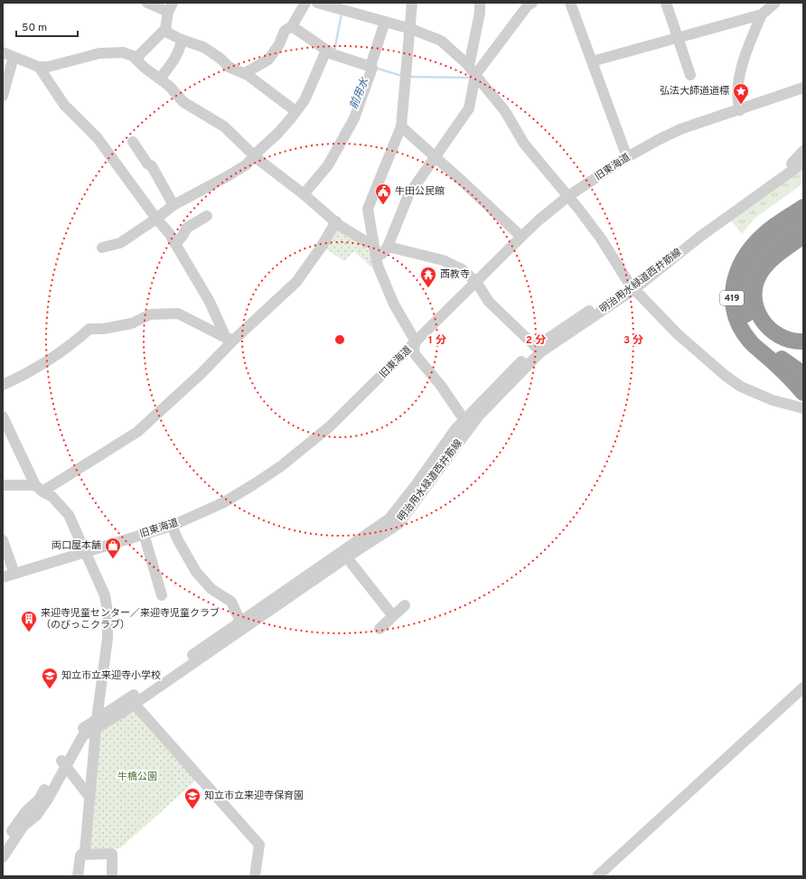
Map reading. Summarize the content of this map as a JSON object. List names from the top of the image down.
{
  "streets": {
    "highway": ["419"],
    "street": ["旧東海道", "明治用水緑道西井筋線"]
  },
  "water": ["前用水"],
  "parks": ["牛橋公園"],
  "places": {
    "place": ["弘法大師道道標"],
    "public building": ["牛田公民館"],
    "temple": ["西教寺"],
    "shop": ["両口屋本舗"],
    "building": ["来迎寺児童センター／来迎寺児童クラブ （のびっこクラブ）"],
    "school or university": ["知立市立来迎寺小学校", "知立市立来迎寺保育園"]
  },
  "scale_bar": "50 m",
  "rings": ["1 分", "2 分", "3 分"]
}
